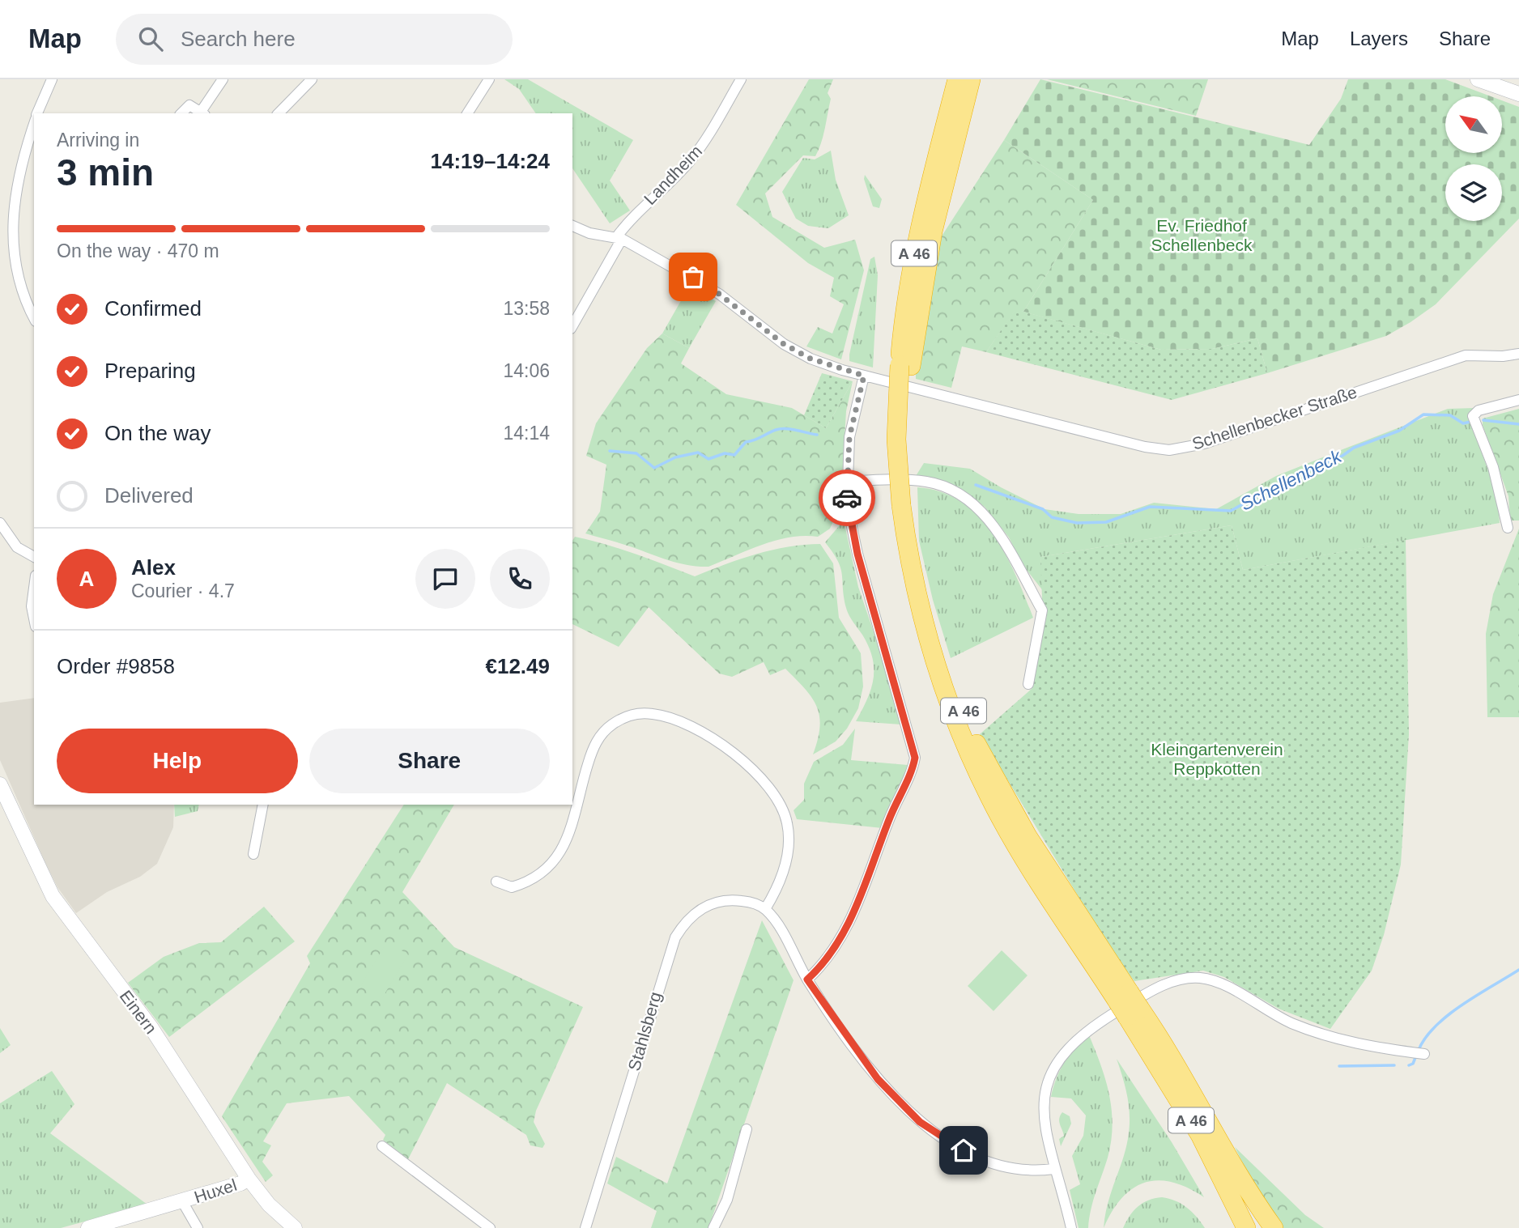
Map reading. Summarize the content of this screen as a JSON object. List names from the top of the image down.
{
  "streets": {
    "highway": ["A 46"],
    "main road": ["Einern", "Huxel"],
    "street": ["Landheim", "Schellenbecker Straße", "Stahlsberg"]
  },
  "crossings": [
    ["Landheim", "Schellenbecker Straße"],
    ["Einern", "Huxel"]
  ],
  "water": ["Schellenbeck"],
  "parks": ["Ev. Friedhof Schellenbeck", "Kleingartenverein Reppkotten"],
  "north": "top left",
  "page": {
    "header": "Map",
    "search": "Search here",
    "nav": ["Map", "Layers", "Share"],
    "heading": ["3 min", "Arriving in", "14:19–14:24"],
    "panel": [
      "Alex",
      "Courier · 4.7",
      "Order #9858",
      "€12.49"
    ],
    "bar": "On the way · 470 m",
    "list": [
      ["Confirmed", "13:58"],
      ["Preparing", "14:06"],
      ["On the way", "14:14"],
      "Delivered"
    ],
    "round": "A",
    "buttons": ["Help", "Share"]
  }
}
